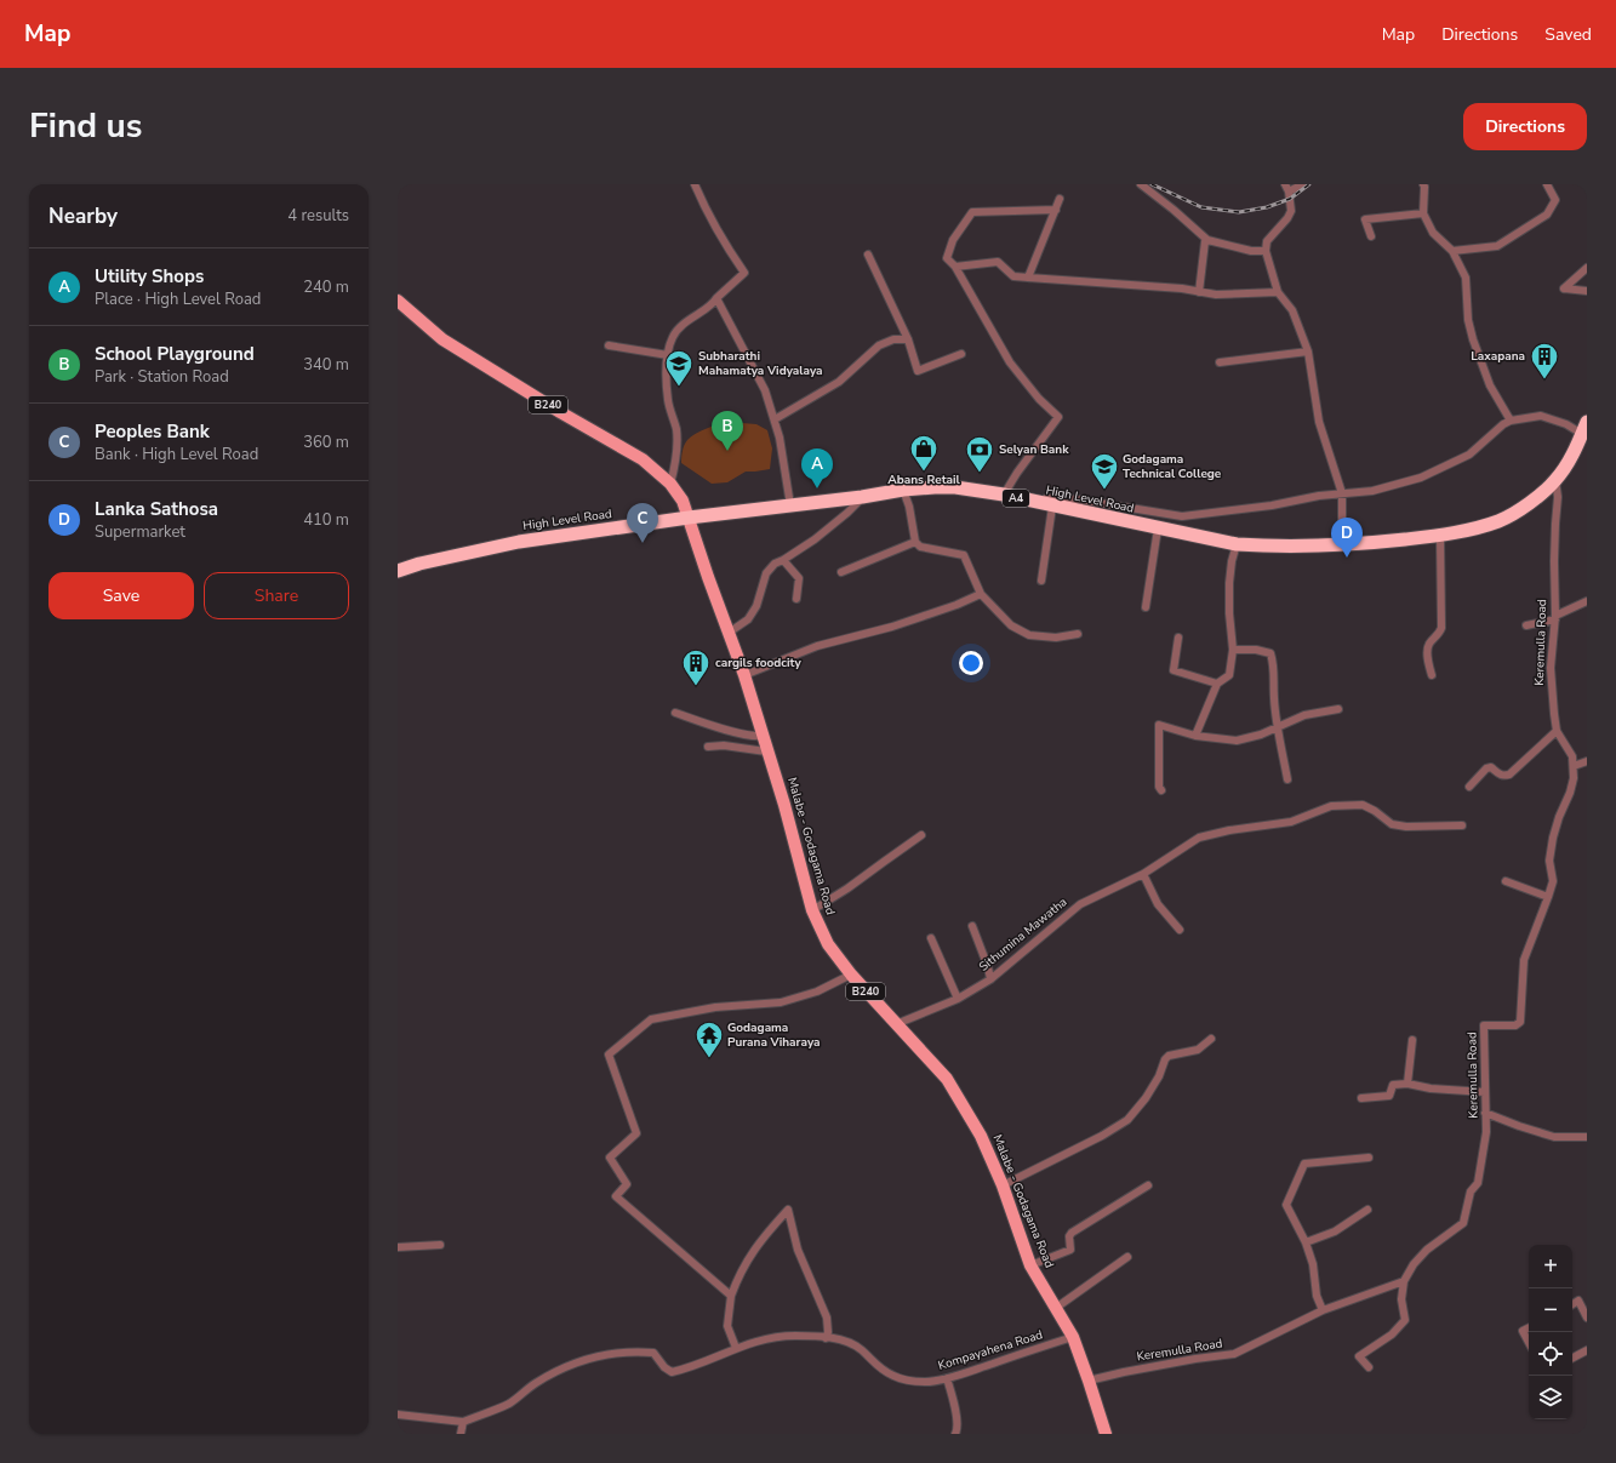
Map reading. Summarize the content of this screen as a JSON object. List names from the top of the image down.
{
  "streets": {
    "highway": ["A4", "High Level Road"],
    "main road": ["B240", "Malabe - Godagama Road"],
    "street": ["Keremulla Road", "Sithumina Mawatha", "Kompayahena Road"]
  },
  "crossings": [
    ["B240", "High Level Road"],
    ["B240", "Malabe - Godagama Road"],
    ["High Level Road", "Keremulla Road"],
    ["High Level Road", "Malabe - Godagama Road"],
    ["Keremulla Road", "Malabe - Godagama Road"],
    ["Malabe - Godagama Road", "Sithumina Mawatha"],
    ["Malabe - Godagama Road", "Kompayahena Road"]
  ],
  "places": {
    "building": ["Laxapana", "cargils foodcity"],
    "school or university": ["Subharathi Mahamatya Vidyalaya", "Godagama Technical College"],
    "shop": ["Abans Retail"],
    "bank": ["Selyan Bank"],
    "temple": ["Godagama Purana Viharaya"]
  },
  "page": {
    "header": "Map",
    "nav": ["Map", "Directions", "Saved"],
    "title": "Find us",
    "buttons": [
      "Directions",
      ["Save", "Share"]
    ],
    "heading": ["Nearby", "4 results"],
    "list": [
      {
        "mark": "A",
        "name": "Utility Shops",
        "note": "Place · High Level Road",
        "value": "240 m"
      },
      {
        "mark": "B",
        "name": "School Playground",
        "note": "Park · Station Road",
        "value": "340 m"
      },
      {
        "mark": "C",
        "name": "Peoples Bank",
        "note": "Bank · High Level Road",
        "value": "360 m"
      },
      {
        "mark": "D",
        "name": "Lanka Sathosa",
        "note": "Supermarket",
        "value": "410 m"
      }
    ],
    "pins": [
      "B",
      "A",
      "C",
      "D"
    ],
    "map_buttons": ["+", "−"]
  }
}
